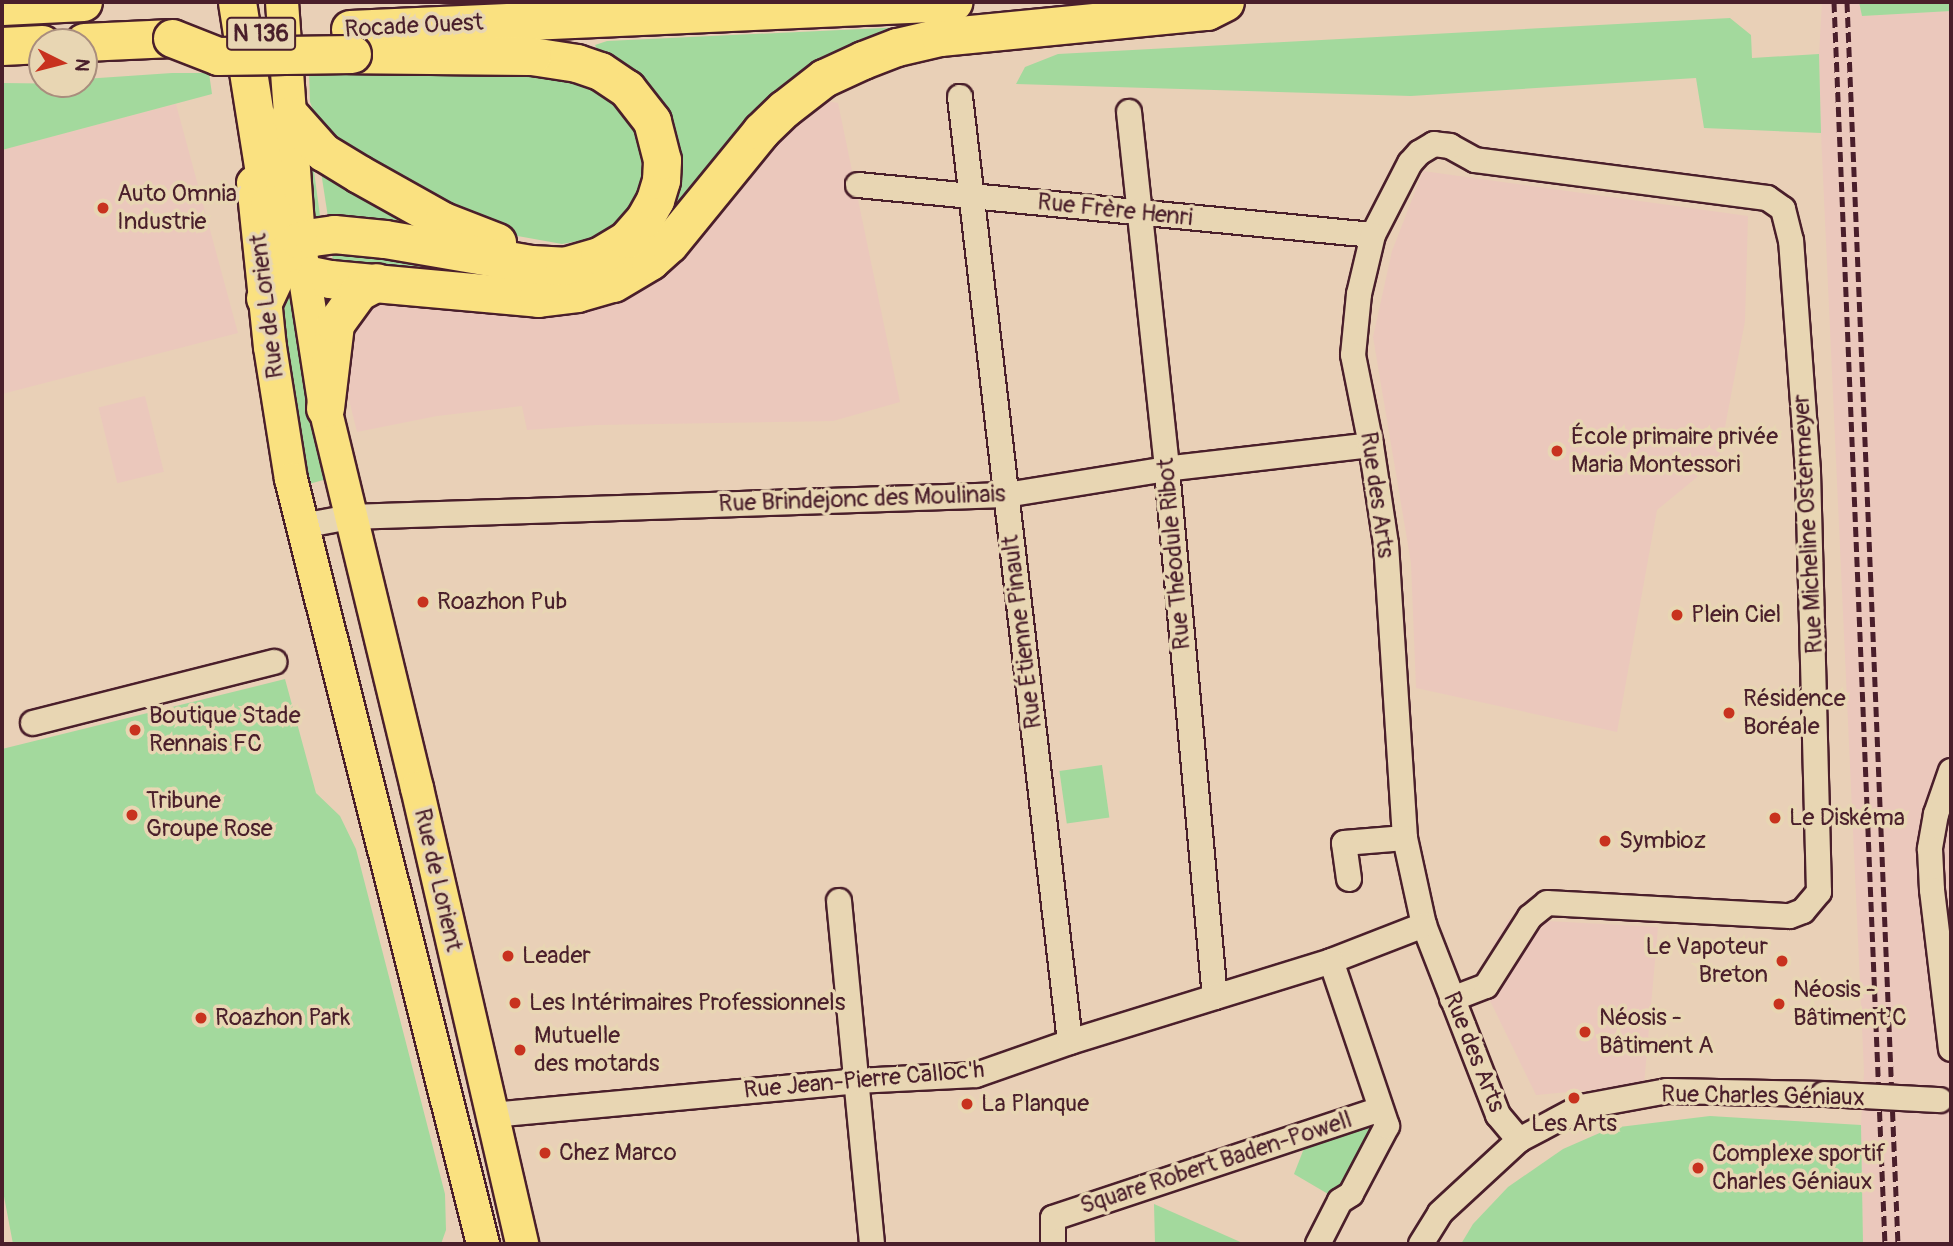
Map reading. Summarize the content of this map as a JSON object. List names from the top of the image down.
{
  "streets": {
    "highway": ["Rocade Ouest"],
    "main road": ["Rue de Lorient"],
    "street": [
      "Rue Frère Henri",
      "Rue des Arts",
      "Rue Brindejonc des Moulinais",
      "Rue Micheline Ostermeyer",
      "Rue Théodule Ribot",
      "Rue Étienne Pinault",
      "Rue Jean-Pierre Calloc'h",
      "Rue Charles Géniaux",
      "Square Robert Baden-Powell"
    ]
  },
  "crossings": [
    ["Rue Frère Henri", "Rue des Arts"],
    ["Rue Frère Henri", "Rue Théodule Ribot"],
    ["Rue Frère Henri", "Rue Étienne Pinault"],
    ["Rue de Lorient", "Rue Brindejonc des Moulinais"],
    ["Rue de Lorient", "Rue Jean-Pierre Calloc'h"],
    ["Rue des Arts", "Rue Brindejonc des Moulinais"],
    ["Rue des Arts", "Rue Micheline Ostermeyer"],
    ["Rue des Arts", "Rue Jean-Pierre Calloc'h"],
    ["Rue des Arts", "Rue Charles Géniaux"],
    ["Rue Brindejonc des Moulinais", "Rue Théodule Ribot"],
    ["Rue Brindejonc des Moulinais", "Rue Étienne Pinault"],
    ["Rue Théodule Ribot", "Rue Jean-Pierre Calloc'h"],
    ["Rue Étienne Pinault", "Rue Jean-Pierre Calloc'h"],
    ["Rue Jean-Pierre Calloc'h", "Square Robert Baden-Powell"]
  ],
  "places": [
    "Auto Omnia Industrie",
    "École primaire privée Maria Montessori",
    "Roazhon Pub",
    "Plein Ciel",
    "Résidence Boréale",
    "Boutique Stade Rennais FC",
    "Tribune Groupe Rose",
    "Le Diskéma",
    "Symbioz",
    "Leader",
    "Le Vapoteur Breton",
    "Les Intérimaires Professionnels",
    "Néosis - Bâtiment C",
    "Roazhon Park",
    "Néosis - Bâtiment A",
    "Mutuelle des motards",
    "Les Arts",
    "La Planque",
    "Chez Marco",
    "Complexe sportif Charles Géniaux"
  ],
  "north": "right"
}
